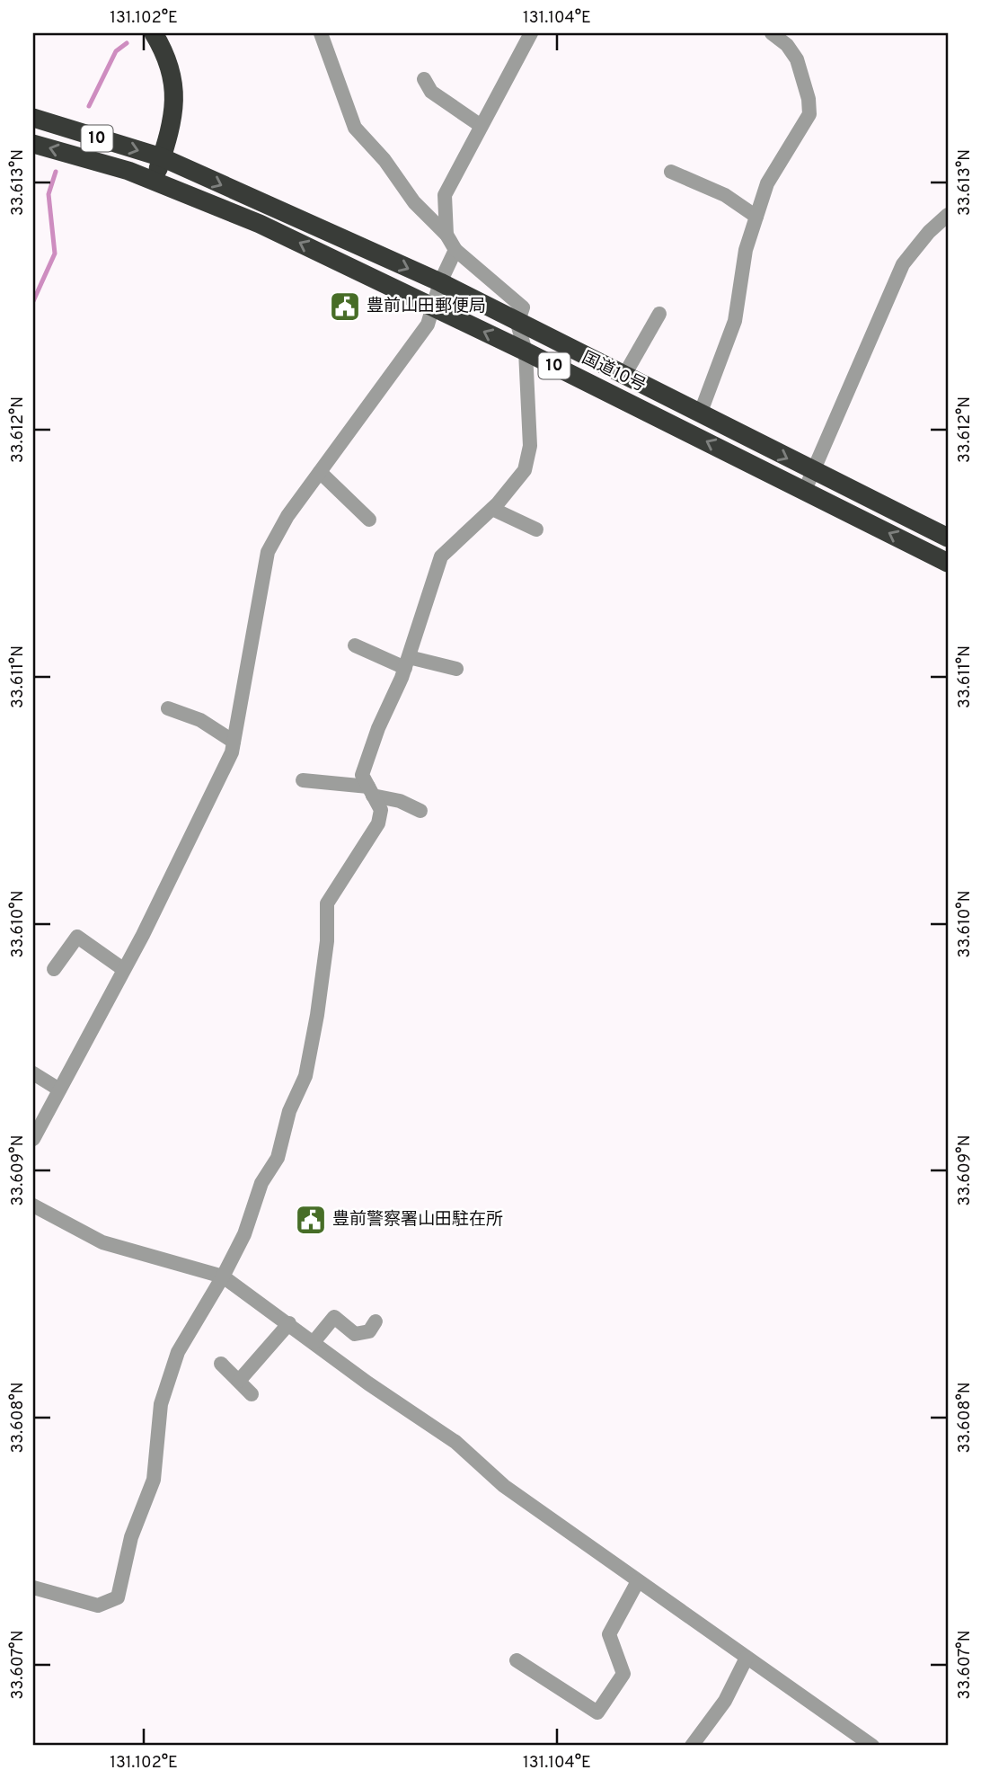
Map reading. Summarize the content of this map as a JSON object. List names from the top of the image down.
{
  "streets": {
    "highway": ["10", "国道10号"]
  },
  "places": {
    "public building": ["豊前山田郵便局", "豊前警察署山田駐在所"]
  },
  "coordinates": [
    "131.102°E",
    "131.104°E",
    "33.613°N",
    "33.612°N",
    "33.611°N",
    "33.610°N",
    "33.609°N",
    "33.608°N",
    "33.607°N"
  ]
}
